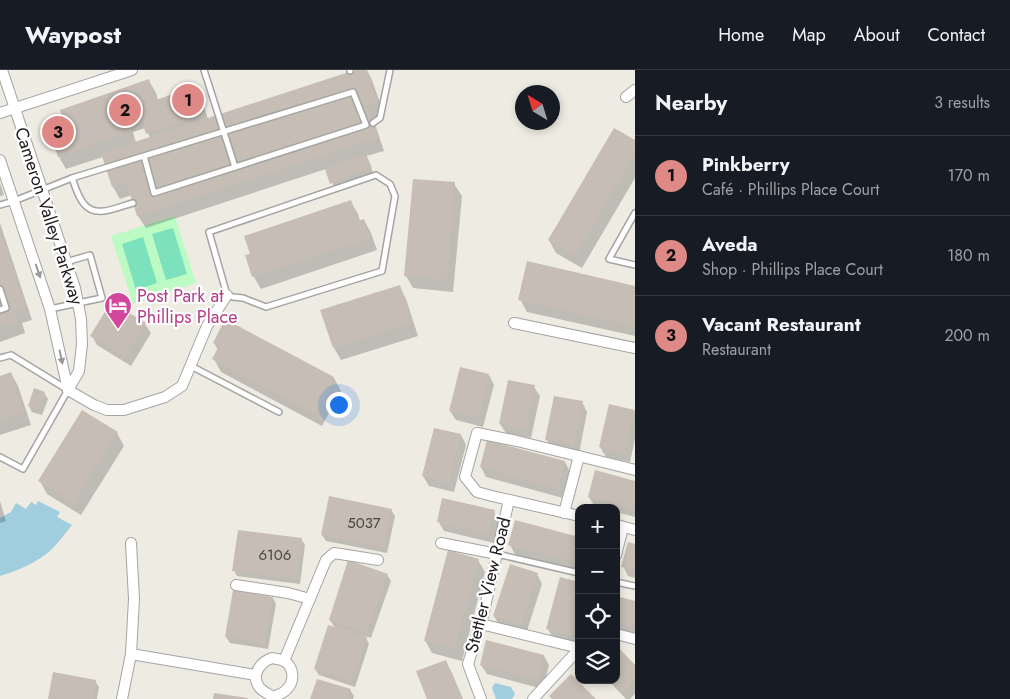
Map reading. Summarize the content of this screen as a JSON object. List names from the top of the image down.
{
  "streets": {
    "street": ["Cameron Valley Parkway", "Stettler View Road"]
  },
  "places": {
    "hotel": ["Post Park at Phillips Place"]
  },
  "house_numbers": ["5037", "6106"],
  "north": "top left",
  "page": {
    "header": "Waypost",
    "nav": [
      "Home",
      "Map",
      "About",
      "Contact"
    ],
    "heading": ["Nearby", "3 results"],
    "pins": ["1", "2", "3"],
    "list": [
      {
        "mark": "1",
        "name": "Pinkberry",
        "note": "Café · Phillips Place Court",
        "value": "170 m"
      },
      {
        "mark": "2",
        "name": "Aveda",
        "note": "Shop · Phillips Place Court",
        "value": "180 m"
      },
      {
        "mark": "3",
        "name": "Vacant Restaurant",
        "note": "Restaurant",
        "value": "200 m"
      }
    ],
    "map_buttons": ["+", "−"]
  }
}
